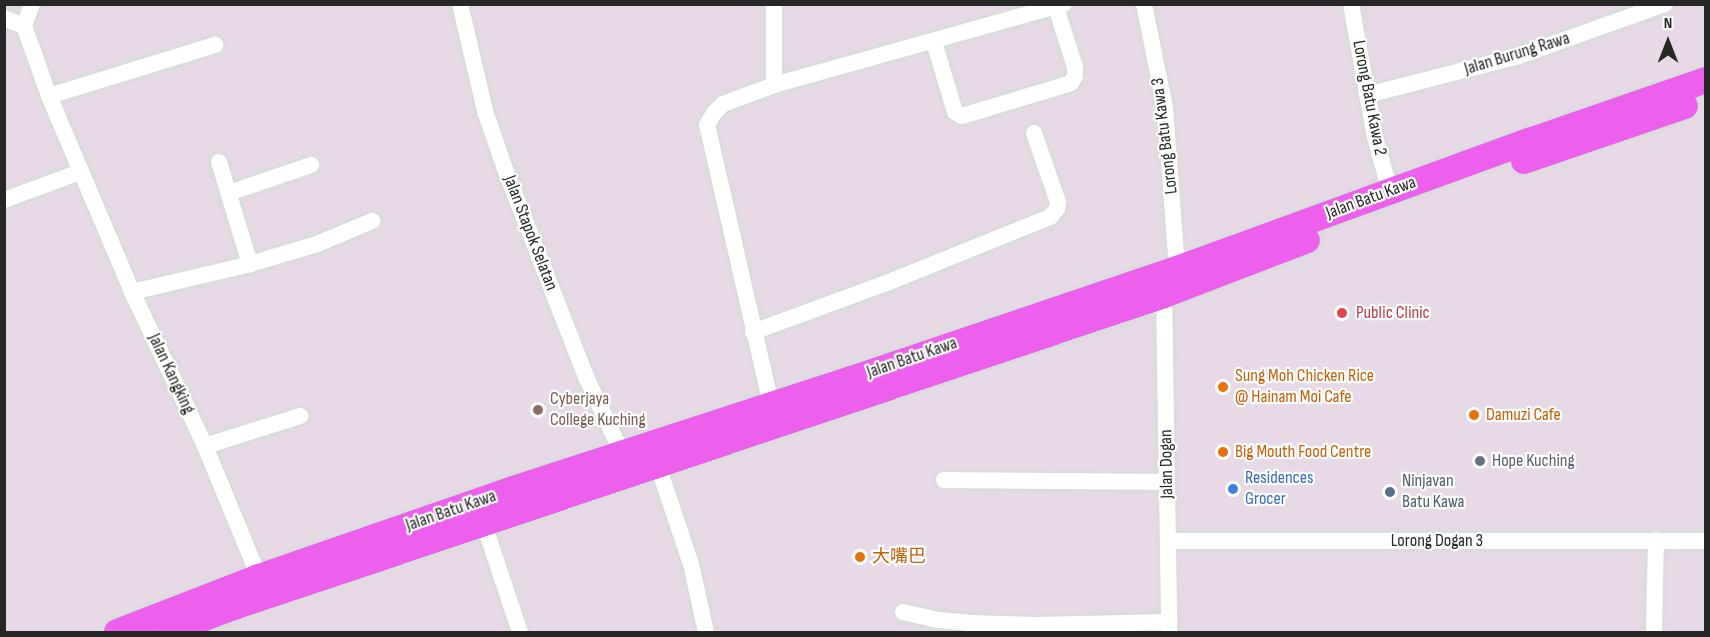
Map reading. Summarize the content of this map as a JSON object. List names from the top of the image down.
{
  "streets": {
    "highway": ["Jalan Batu Kawa"],
    "street": [
      "Jalan Burung Rawa",
      "Lorong Batu Kawa 2",
      "Lorong Batu Kawa 3",
      "Jalan Stapok Selatan",
      "Jalan Kangking",
      "Jalan Dogan",
      "Lorong Dogan 3"
    ]
  },
  "crossings": [
    ["Jalan Burung Rawa", "Lorong Batu Kawa 2"],
    ["Lorong Batu Kawa 2", "Jalan Batu Kawa"],
    ["Lorong Batu Kawa 3", "Jalan Batu Kawa"],
    ["Jalan Batu Kawa", "Jalan Stapok Selatan"],
    ["Jalan Batu Kawa", "Jalan Kangking"],
    ["Jalan Batu Kawa", "Jalan Dogan"],
    ["Jalan Dogan", "Lorong Dogan 3"]
  ],
  "places": [
    "Public Clinic",
    "Sung Moh Chicken Rice @ Hainam Moi Cafe",
    "Cyberjaya College Kuching",
    "Damuzi Cafe",
    "Big Mouth Food Centre",
    "Hope Kuching",
    "Residences Grocer",
    "Ninjavan Batu Kawa",
    "大嘴巴"
  ],
  "north": "top"
}
